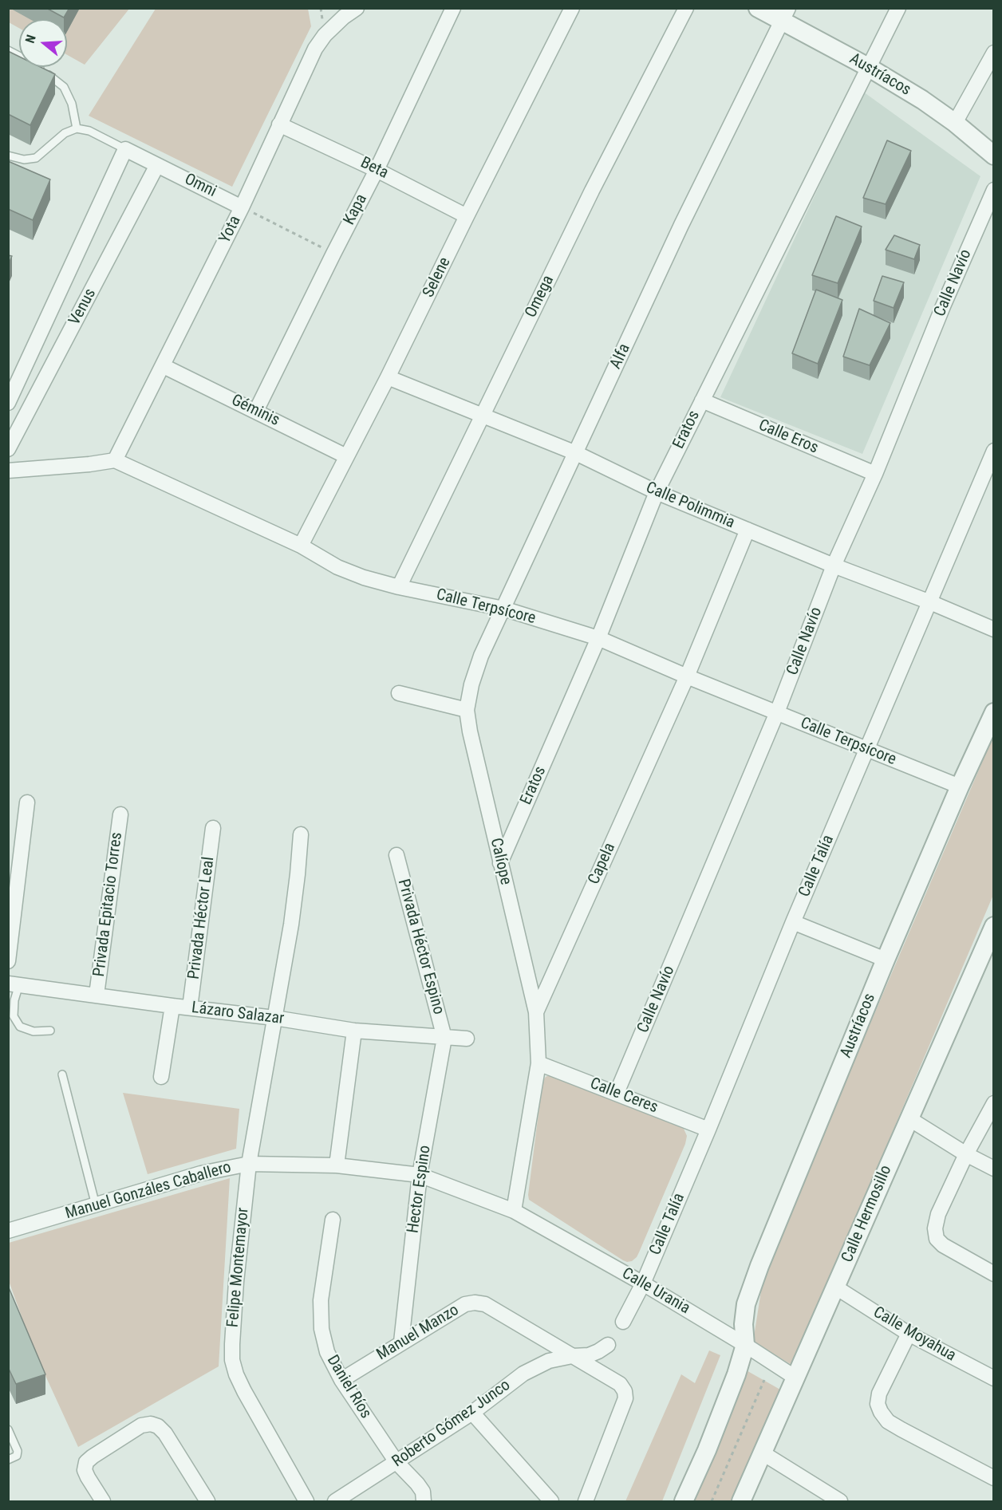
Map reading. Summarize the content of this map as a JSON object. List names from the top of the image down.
{
  "streets": {
    "street": [
      "Austríacos",
      "Beta",
      "Omni",
      "Kapa",
      "Yota",
      "Selene",
      "Calle Navío",
      "Omega",
      "Venus",
      "Alfa",
      "Géminis",
      "Eratos",
      "Calle Eros",
      "Calle Polimmia",
      "Calle Terpsícore",
      "Calíope",
      "Capela",
      "Calle Talía",
      "Privada Epitacio Torres",
      "Privada Héctor Leal",
      "Privada Héctor Espino",
      "Lázaro Salazar",
      "Calle Ceres",
      "Hector Espino",
      "Manuel Gonzáles Caballero",
      "Calle Hermosillo",
      "Felipe Montemayor",
      "Calle Urania",
      "Manuel Manzo",
      "Calle Moyahua",
      "Daniel Ríos",
      "Roberto Gómez Junco"
    ]
  },
  "crossings": [
    ["Austríacos", "Alfa"],
    ["Austríacos", "Eratos"],
    ["Austríacos", "Calle Terpsícore"],
    ["Austríacos", "Calle Urania"],
    ["Beta", "Kapa"],
    ["Beta", "Yota"],
    ["Beta", "Selene"],
    ["Omni", "Yota"],
    ["Omni", "Venus"],
    ["Kapa", "Géminis"],
    ["Yota", "Géminis"],
    ["Yota", "Calle Terpsícore"],
    ["Selene", "Géminis"],
    ["Selene", "Calle Polimmia"],
    ["Selene", "Calle Terpsícore"],
    ["Calle Navío", "Calle Eros"],
    ["Calle Navío", "Calle Polimmia"],
    ["Calle Navío", "Calle Terpsícore"],
    ["Calle Navío", "Calle Ceres"],
    ["Omega", "Calle Polimmia"],
    ["Omega", "Calle Terpsícore"],
    ["Alfa", "Calle Polimmia"],
    ["Alfa", "Calle Terpsícore"],
    ["Alfa", "Calíope"],
    ["Eratos", "Calle Eros"],
    ["Eratos", "Calle Polimmia"],
    ["Eratos", "Calle Terpsícore"],
    ["Eratos", "Calíope"],
    ["Calle Polimmia", "Capela"],
    ["Calle Polimmia", "Calle Talía"],
    ["Calle Terpsícore", "Capela"],
    ["Calle Terpsícore", "Calle Talía"],
    ["Calíope", "Capela"],
    ["Capela", "Calle Ceres"],
    ["Capela", "Manuel Gonzáles Caballero"],
    ["Capela", "Calle Urania"],
    ["Calle Talía", "Calle Ceres"],
    ["Calle Talía", "Calle Urania"],
    ["Privada Epitacio Torres", "Lázaro Salazar"],
    ["Privada Héctor Leal", "Lázaro Salazar"],
    ["Privada Héctor Espino", "Lázaro Salazar"],
    ["Privada Héctor Espino", "Hector Espino"],
    ["Lázaro Salazar", "Hector Espino"],
    ["Lázaro Salazar", "Felipe Montemayor"],
    ["Hector Espino", "Manuel Gonzáles Caballero"],
    ["Hector Espino", "Manuel Manzo"],
    ["Manuel Gonzáles Caballero", "Felipe Montemayor"],
    ["Manuel Gonzáles Caballero", "Calle Urania"],
    ["Calle Hermosillo", "Calle Urania"],
    ["Calle Hermosillo", "Calle Moyahua"],
    ["Manuel Manzo", "Daniel Ríos"],
    ["Manuel Manzo", "Roberto Gómez Junco"],
    ["Daniel Ríos", "Roberto Gómez Junco"]
  ],
  "north": "left"
}
